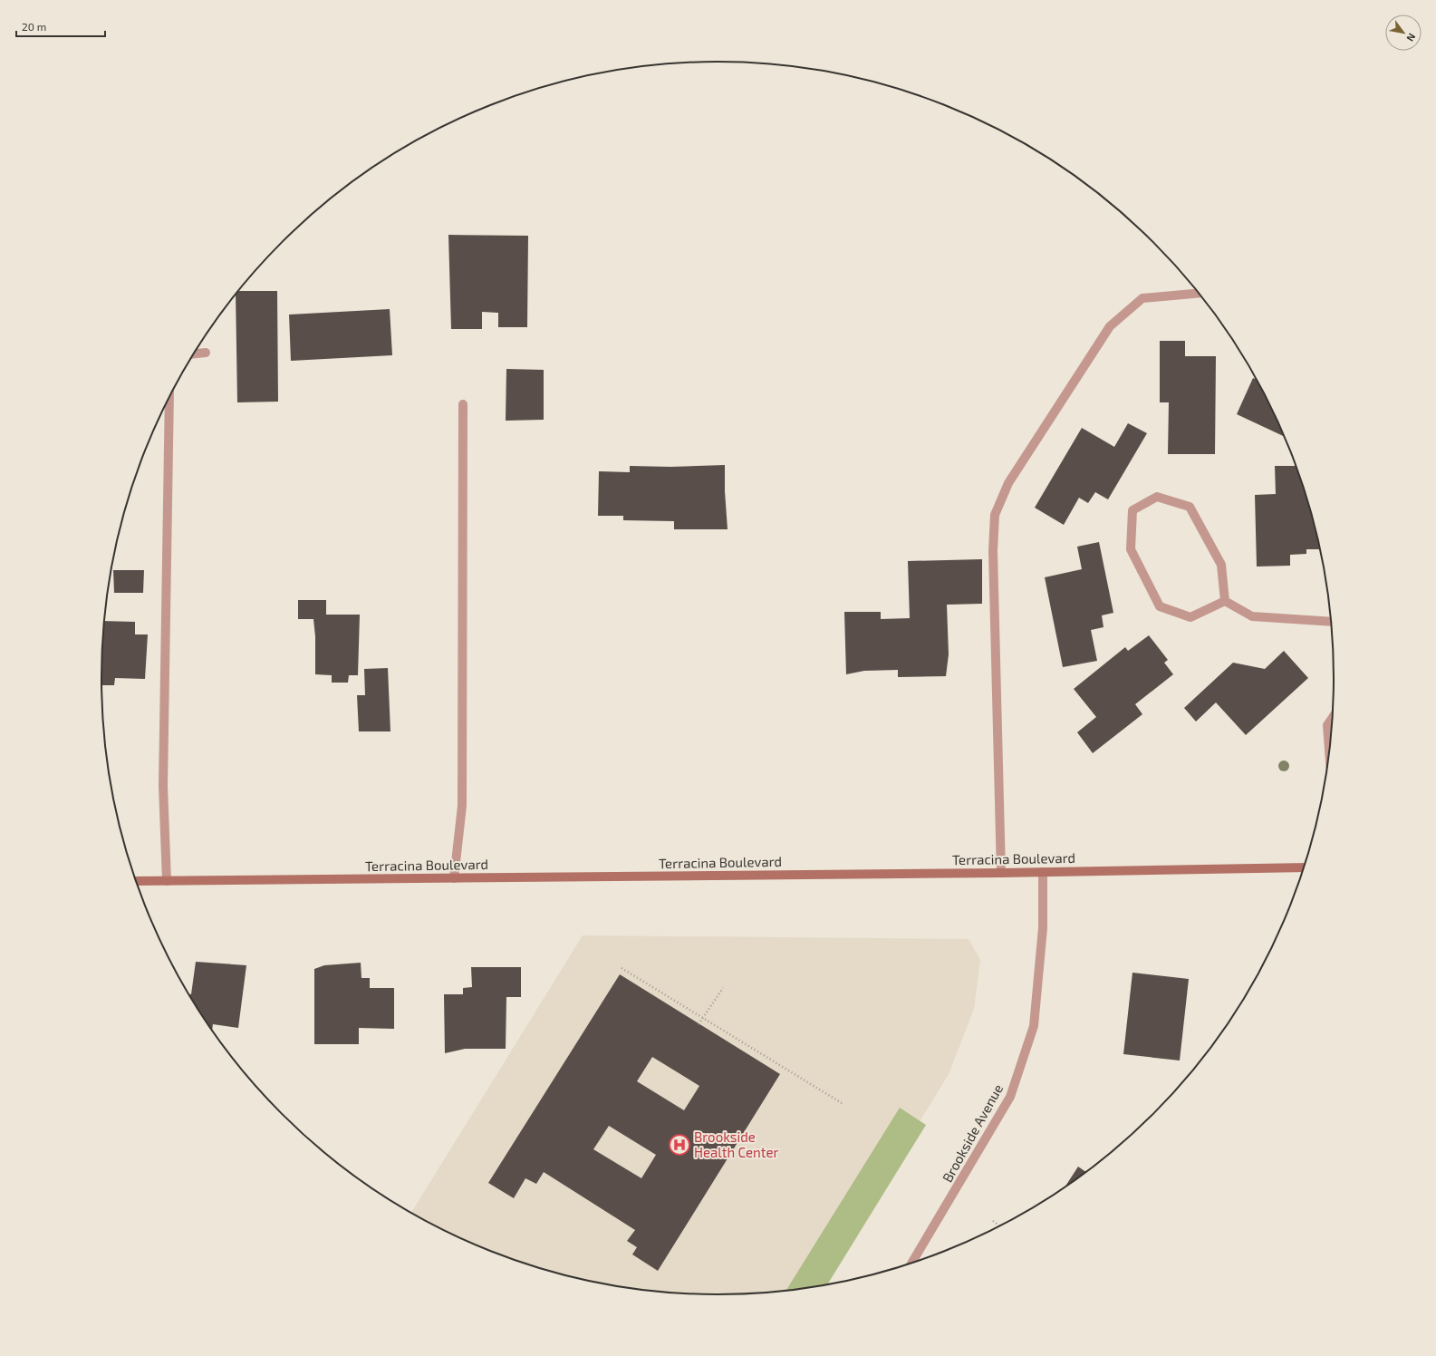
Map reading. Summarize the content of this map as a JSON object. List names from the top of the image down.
{
  "streets": {
    "main road": ["Terracina Boulevard"],
    "street": ["Brookside Avenue"]
  },
  "crossings": [
    ["Terracina Boulevard", "Brookside Avenue"]
  ],
  "places": {
    "hospital": ["Brookside Health Center"]
  },
  "scale_bar": "20 m",
  "north": "bottom right"
}
